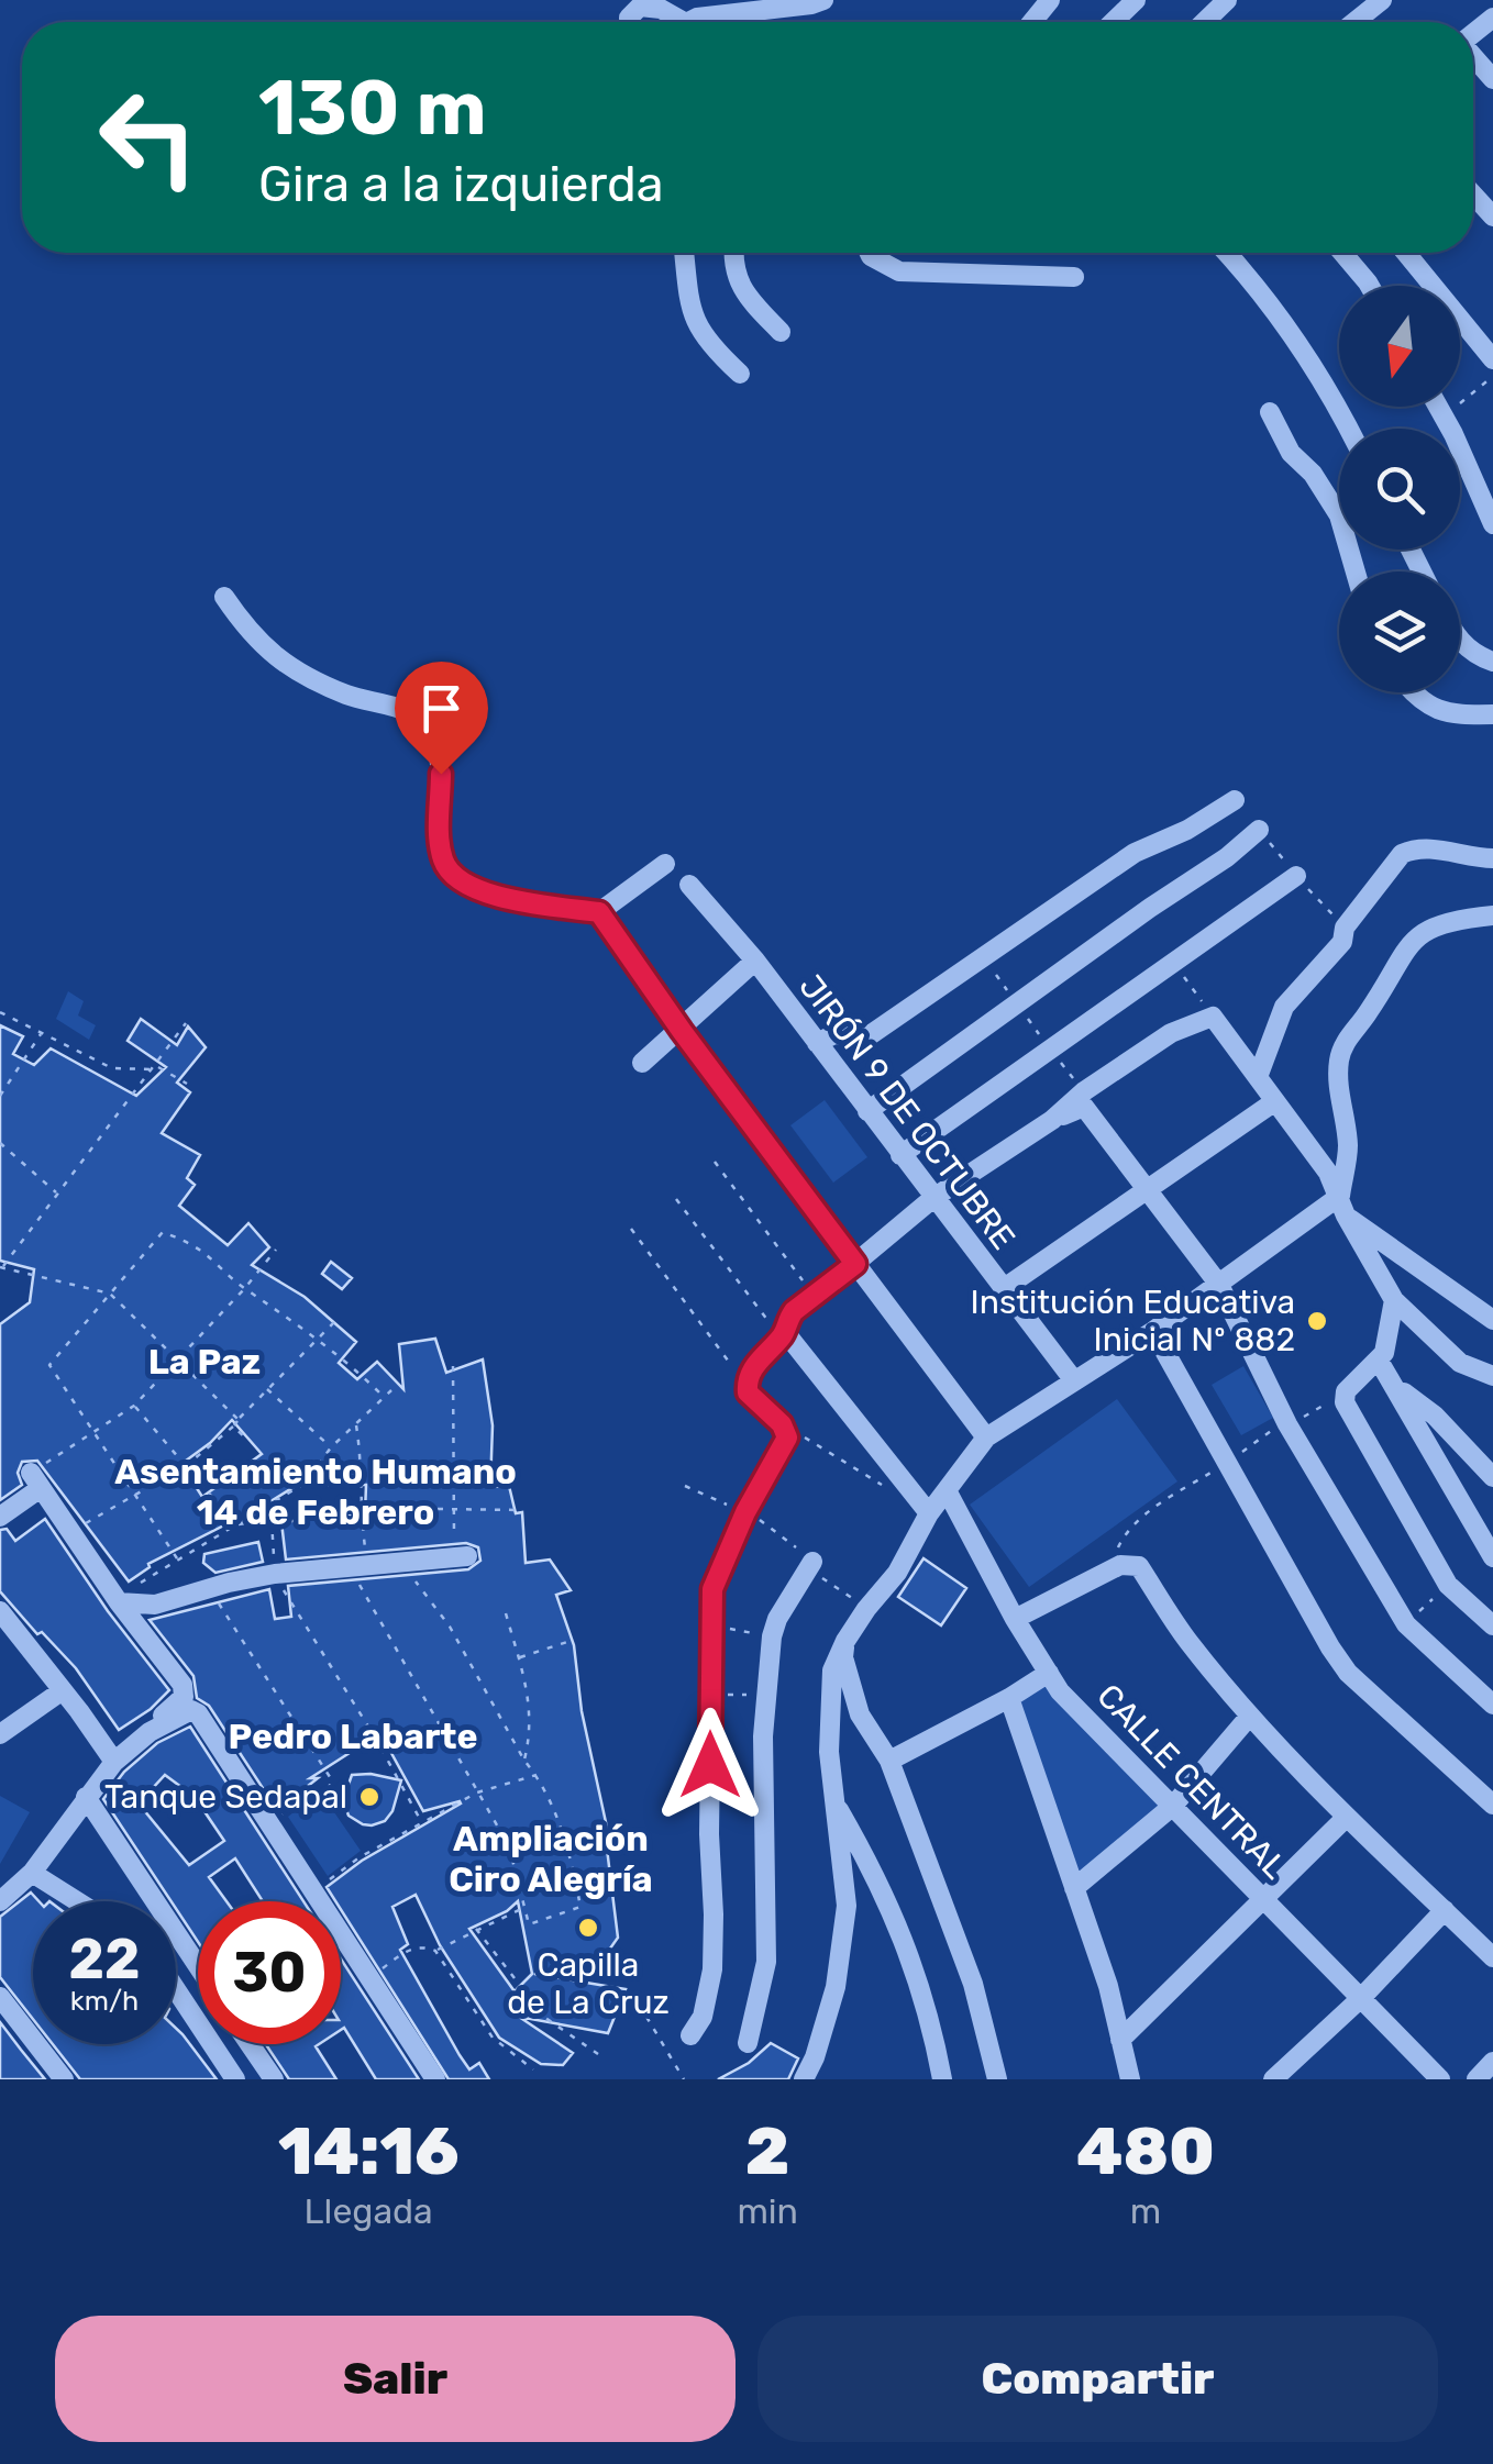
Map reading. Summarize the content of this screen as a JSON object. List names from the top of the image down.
{
  "streets": {
    "street": ["JIRÓN 9 DE OCTUBRE", "CALLE CENTRAL"]
  },
  "districts": [
    "La Paz",
    "Asentamiento Humano 14 de Febrero",
    "Pedro Labarte",
    "Ampliación Ciro Alegría"
  ],
  "places": ["Institución Educativa Inicial Nº 882", "Tanque Sedapal", "Capilla de La Cruz"],
  "north": "bottom",
  "page": {
    "turn": ["130 m", "Gira a la izquierda"],
    "speed": "22 km/h",
    "limit": "30",
    "eta": [
      "14:16",
      "Llegada",
      "2",
      "min",
      "480",
      "m"
    ],
    "buttons": ["Salir", "Compartir"]
  }
}
